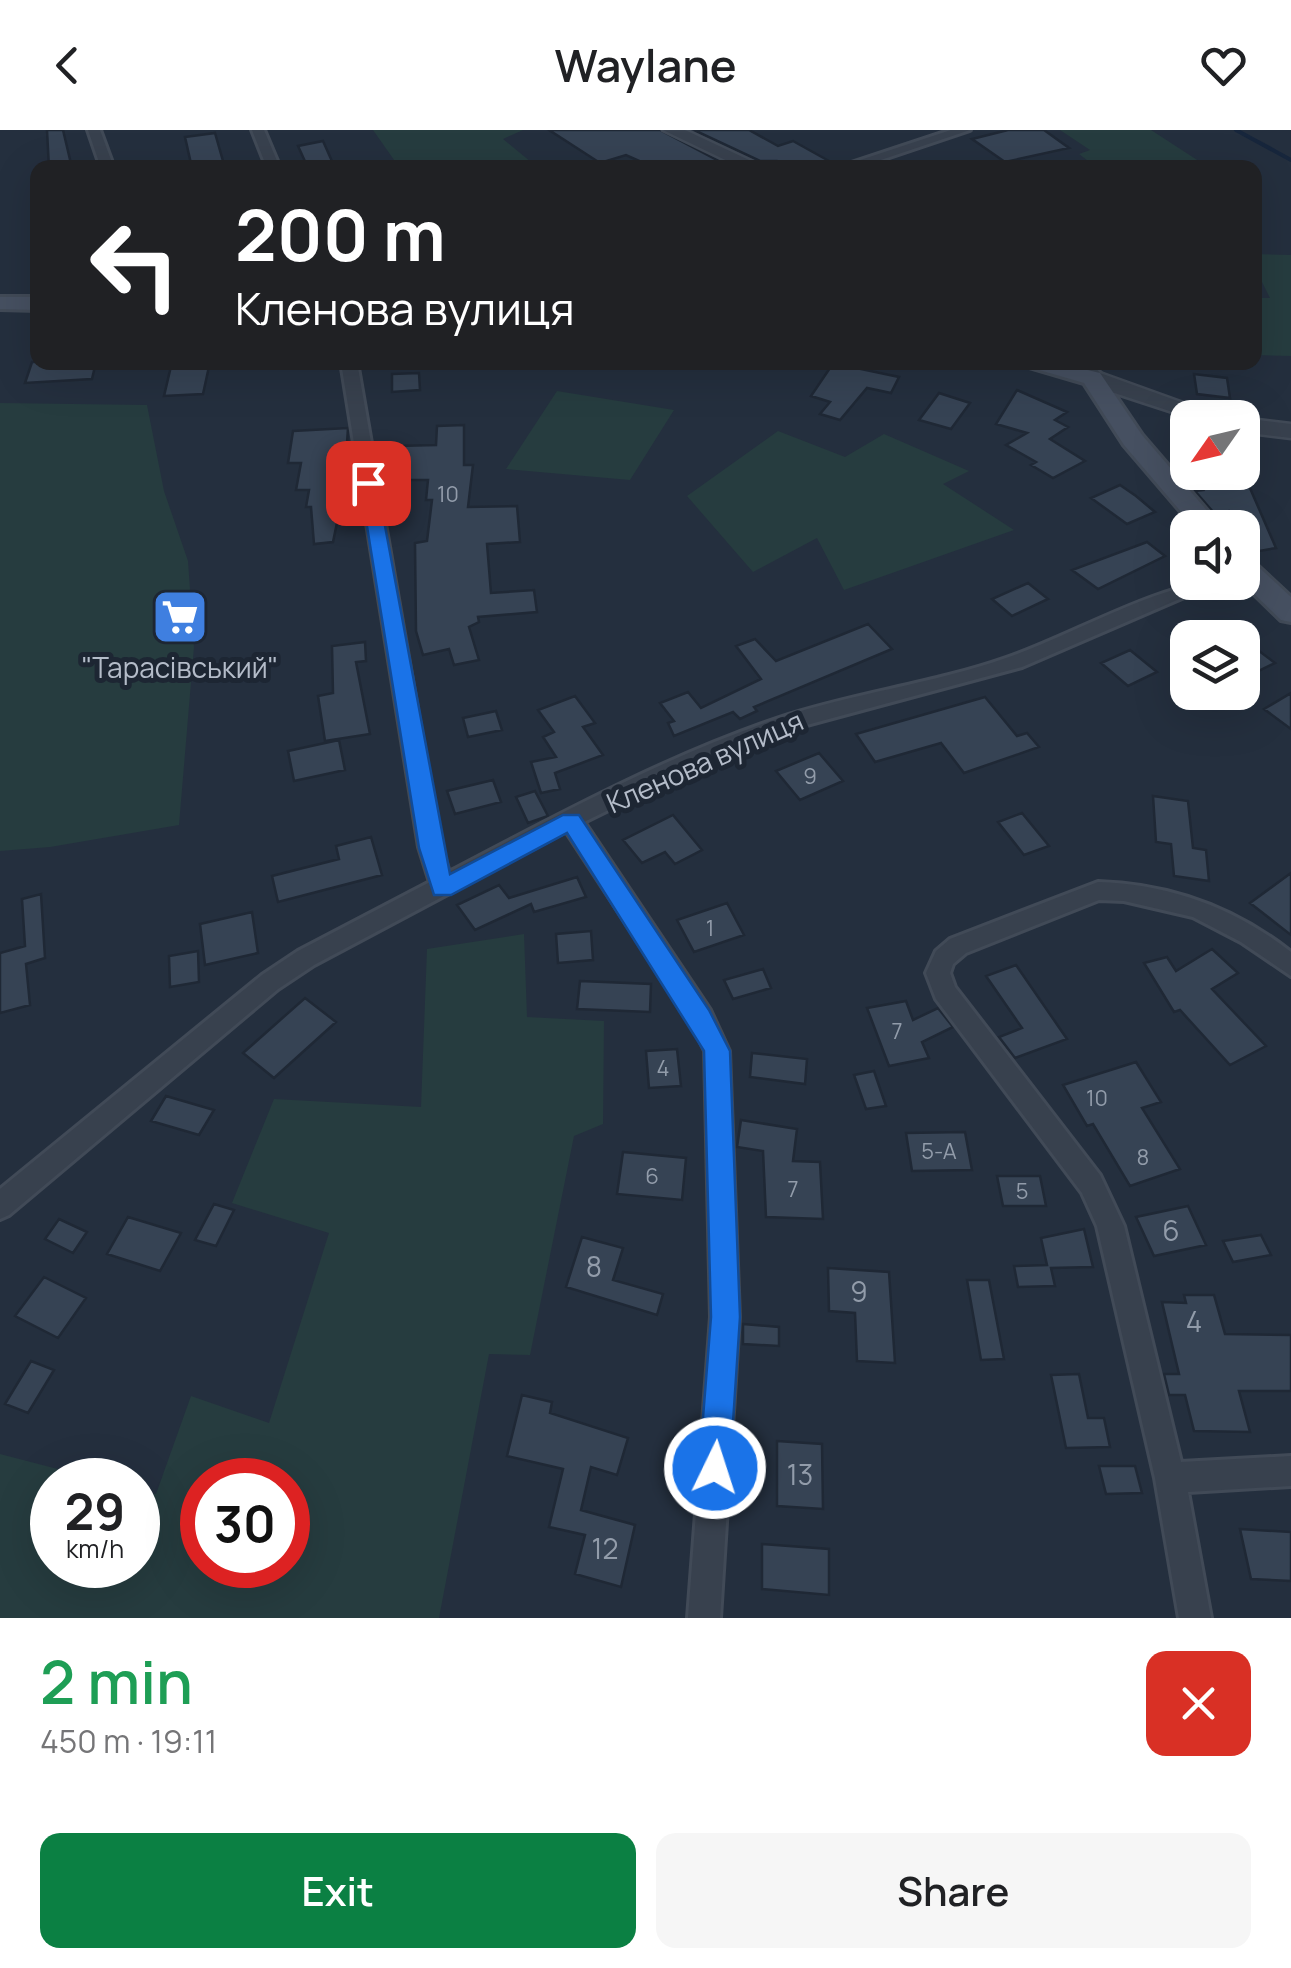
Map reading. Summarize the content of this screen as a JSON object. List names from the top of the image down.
{
  "streets": {
    "street": ["Кленова вулиця"]
  },
  "places": {
    "supermarket": ["\"Тарасівський\""]
  },
  "house_numbers": [
    "10",
    "9",
    "1",
    "7",
    "4",
    "10",
    "5-А",
    "8",
    "6",
    "7",
    "5",
    "6",
    "8",
    "9",
    "4",
    "13",
    "12"
  ],
  "north": "bottom left",
  "page": {
    "header": "Waylane",
    "turn": ["200 m", "Кленова вулиця"],
    "speed": "29 km/h",
    "limit": "30",
    "heading": ["2 min", "450 m · 19:11"],
    "buttons": ["Exit", "Share"]
  }
}
